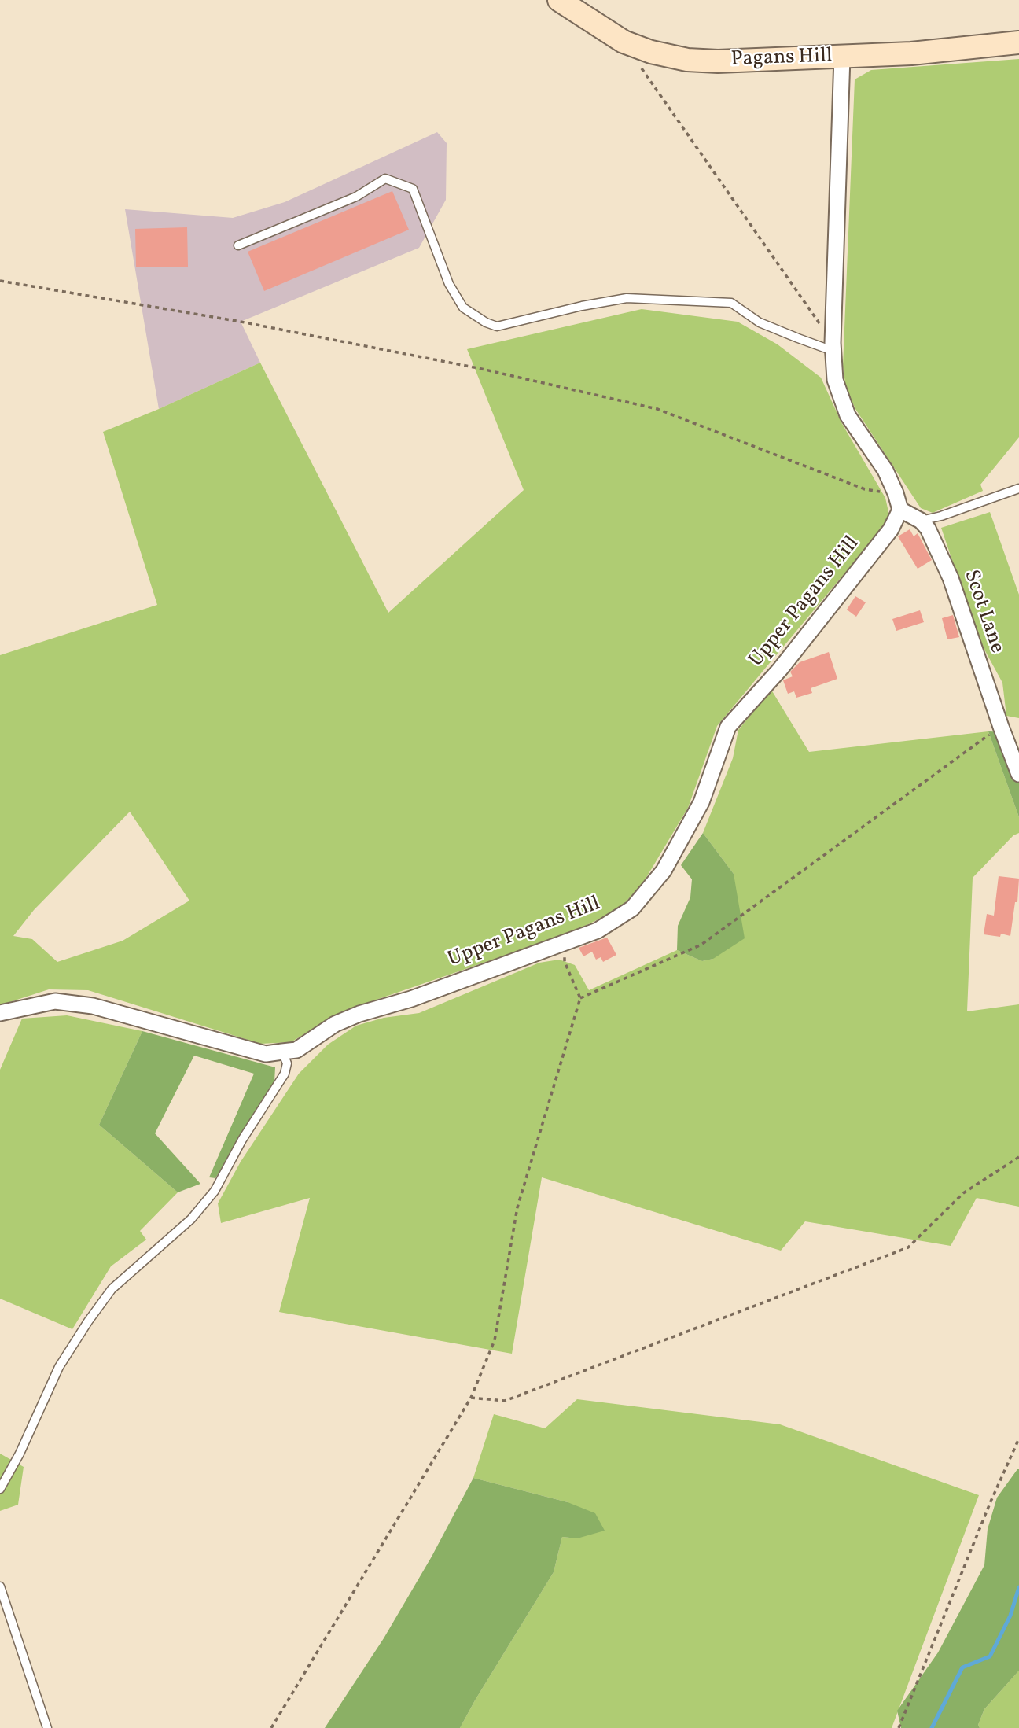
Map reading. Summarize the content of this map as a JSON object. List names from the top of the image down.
{
  "streets": {
    "street": ["Pagans Hill", "Upper Pagans Hill", "Scot Lane"]
  }
}
